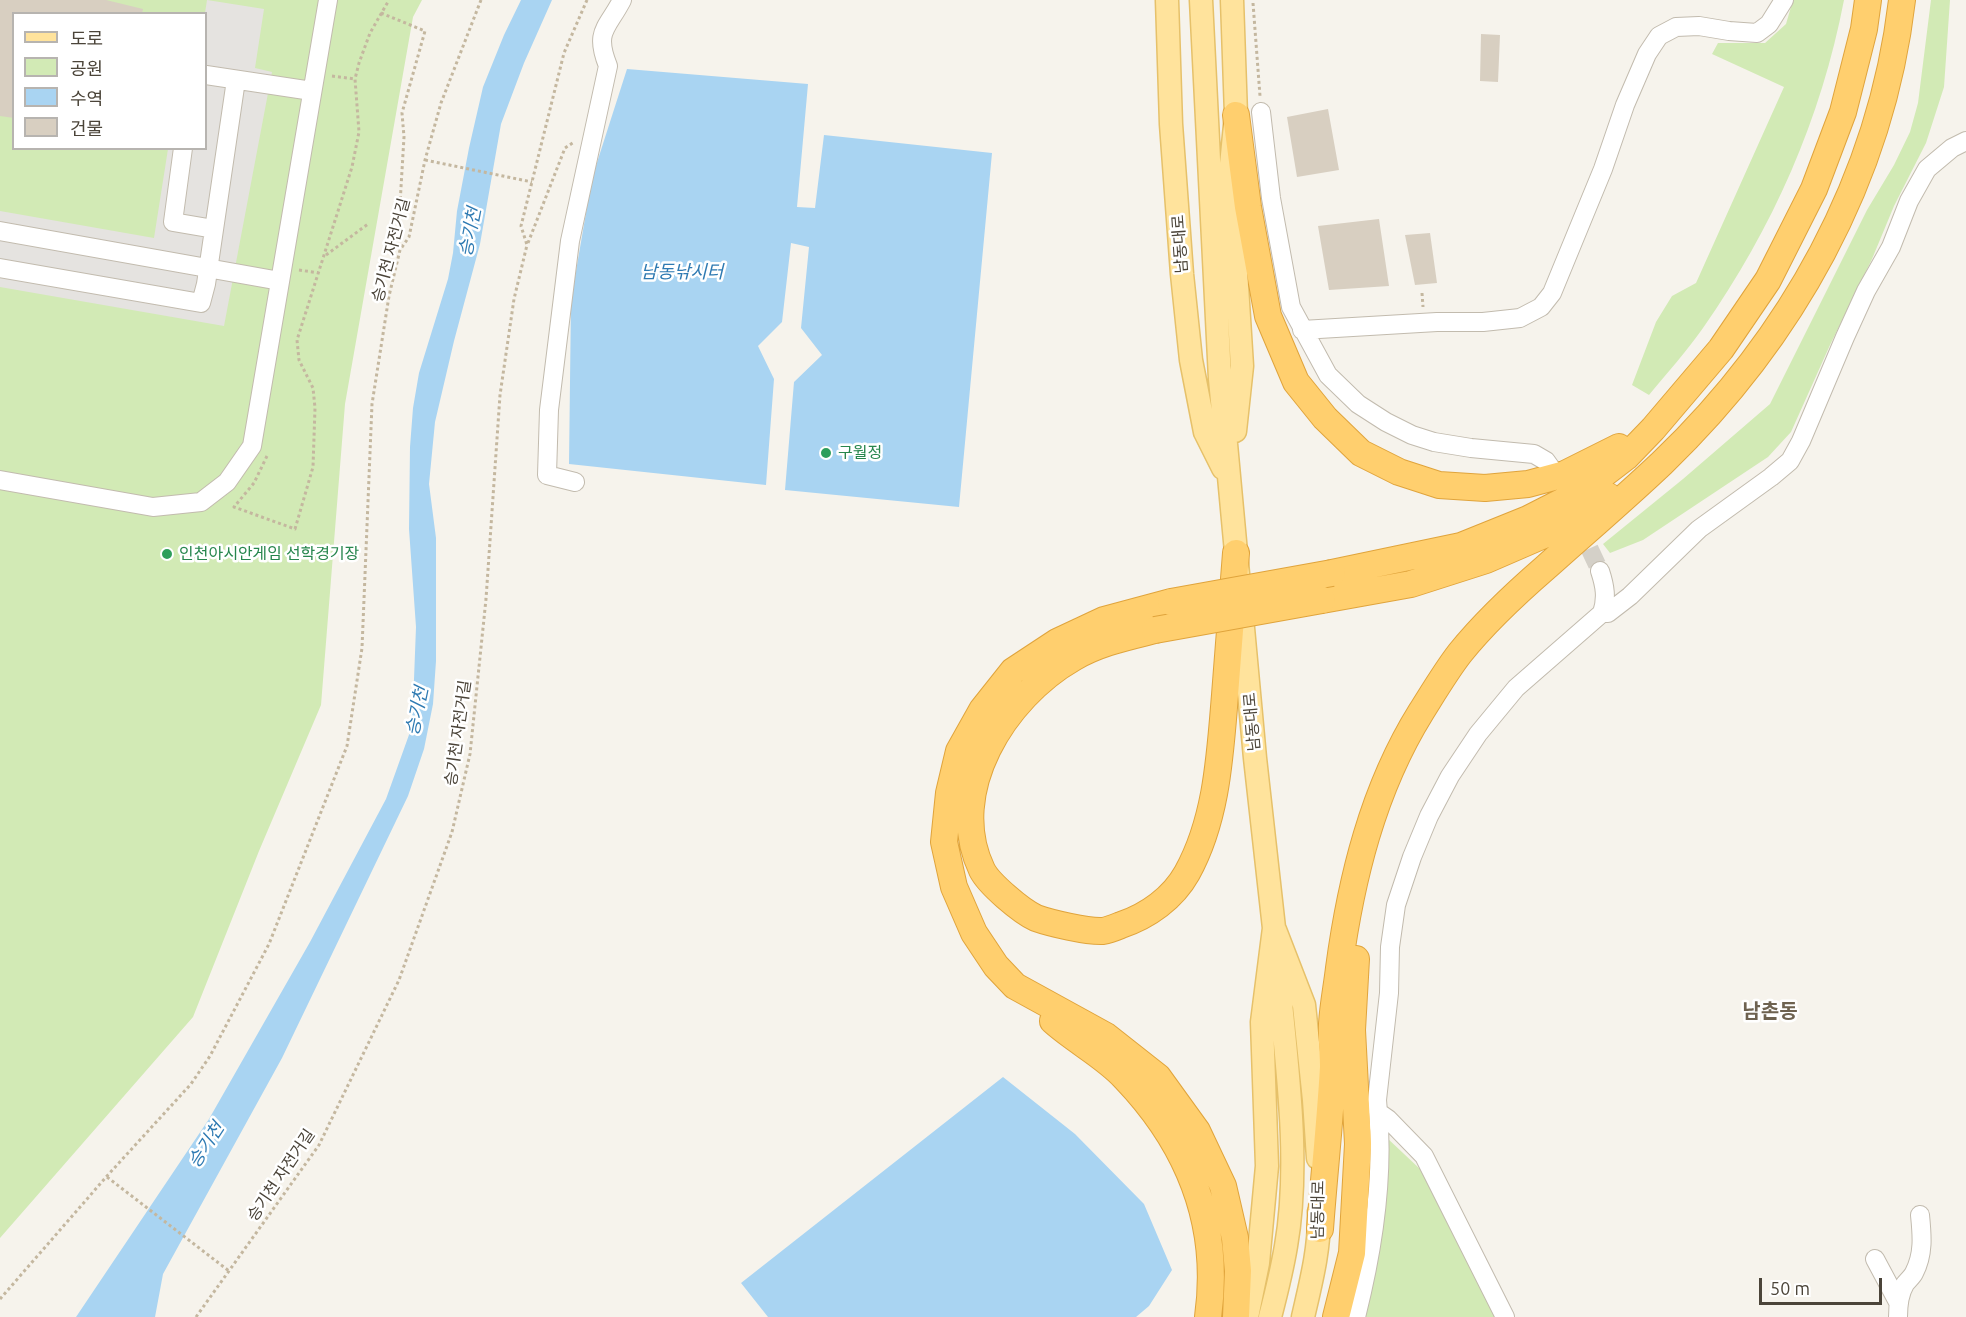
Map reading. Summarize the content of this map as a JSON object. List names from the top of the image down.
{
  "streets": {
    "main road": ["남동대로"],
    "path": ["승기천 자전거길"]
  },
  "districts": ["남촌동"],
  "water": ["승기천", "남동낚시터"],
  "places": ["구월정", "인천아시안게임 선학경기장"],
  "legend": [
    "도로",
    "공원",
    "수역",
    "건물"
  ],
  "scale_bar": "50 m"
}
